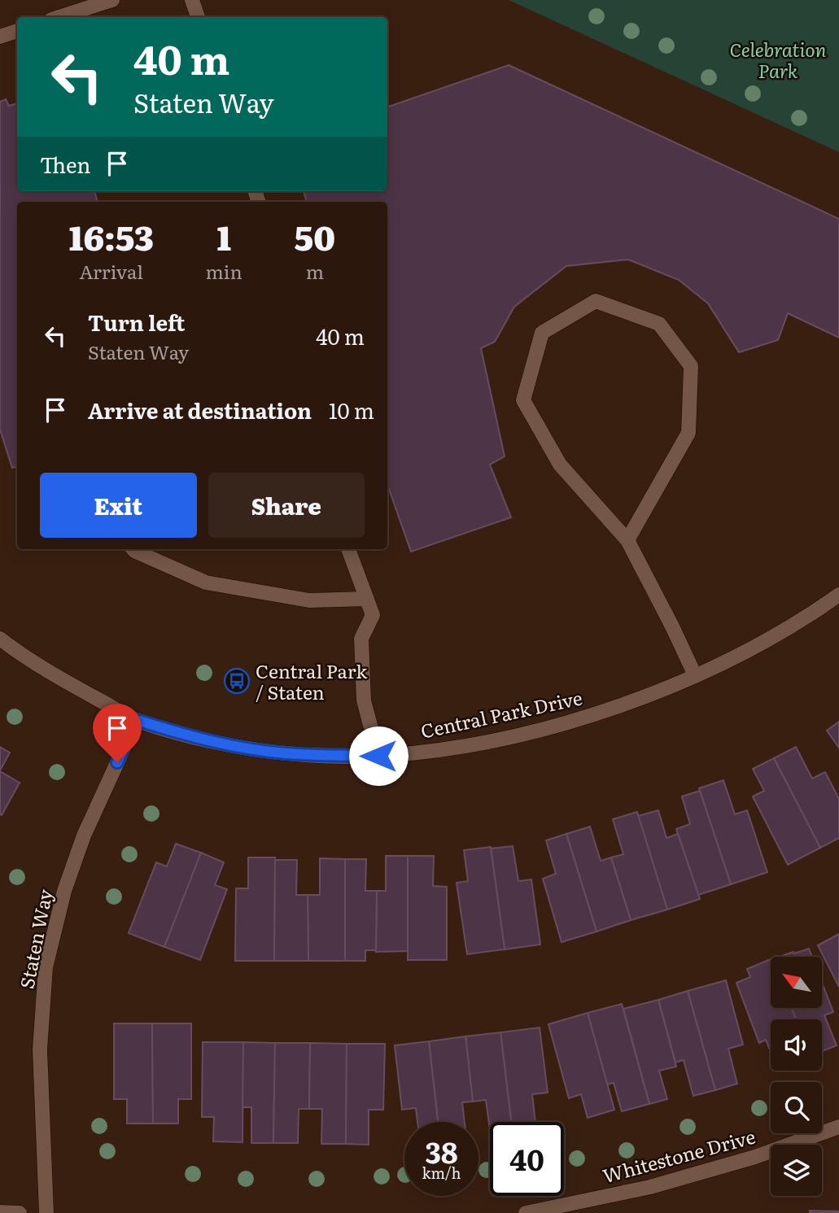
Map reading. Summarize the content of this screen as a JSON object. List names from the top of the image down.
{
  "streets": {
    "street": ["Central Park Drive", "Staten Way", "Whitestone Drive"]
  },
  "crossings": [
    ["Central Park Drive", "Staten Way"]
  ],
  "parks": ["Celebration Park"],
  "places": {
    "bus stop": ["Central Park / Staten"]
  },
  "north": "top left",
  "page": {
    "turn": ["40 m", "Staten Way"],
    "then": "Then",
    "eta": [
      "16:53",
      "Arrival",
      "1",
      "min",
      "50",
      "m"
    ],
    "list": [
      {
        "name": "Turn left",
        "note": "Staten Way",
        "value": "40 m"
      },
      {
        "name": "Arrive at destination",
        "value": "10 m"
      }
    ],
    "buttons": ["Exit", "Share"],
    "speed": "38 km/h",
    "limit": "40"
  }
}
